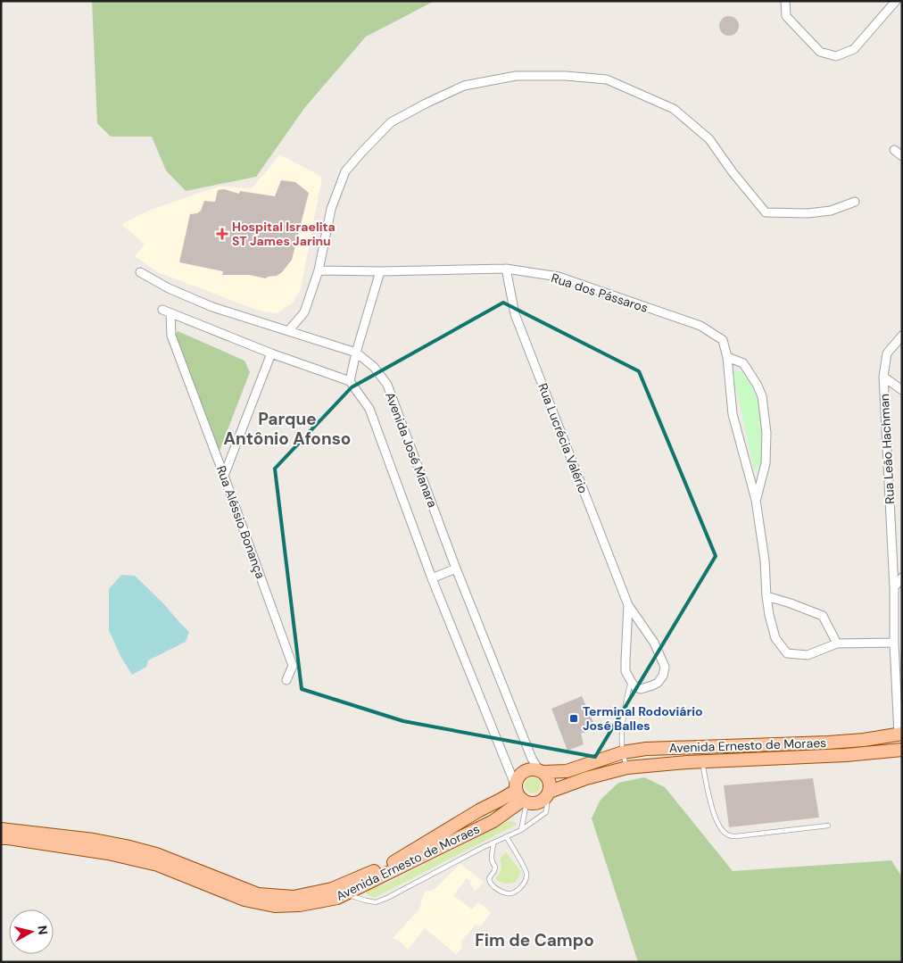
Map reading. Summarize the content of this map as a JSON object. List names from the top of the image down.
{
  "streets": {
    "main road": ["Avenida Ernesto de Moraes"],
    "street": [
      "Rua dos Pássaros",
      "Rua Lucrécia Valério",
      "Rua Leão Hachman",
      "Avenida José Manara",
      "Rua Aléssio Bonança"
    ]
  },
  "crossings": [
    ["Rua dos Pássaros", "Rua Lucrécia Valério"],
    ["Rua dos Pássaros", "Rua Leão Hachman"],
    ["Rua Leão Hachman", "Avenida Ernesto de Moraes"],
    ["Avenida José Manara", "Avenida Ernesto de Moraes"]
  ],
  "districts": ["Parque Antônio Afonso", "Fim de Campo"],
  "places": {
    "health": ["Hospital Israelita ST James Jarinu"],
    "transit": ["Terminal Rodoviário José Balles"]
  },
  "north": "right"
}
